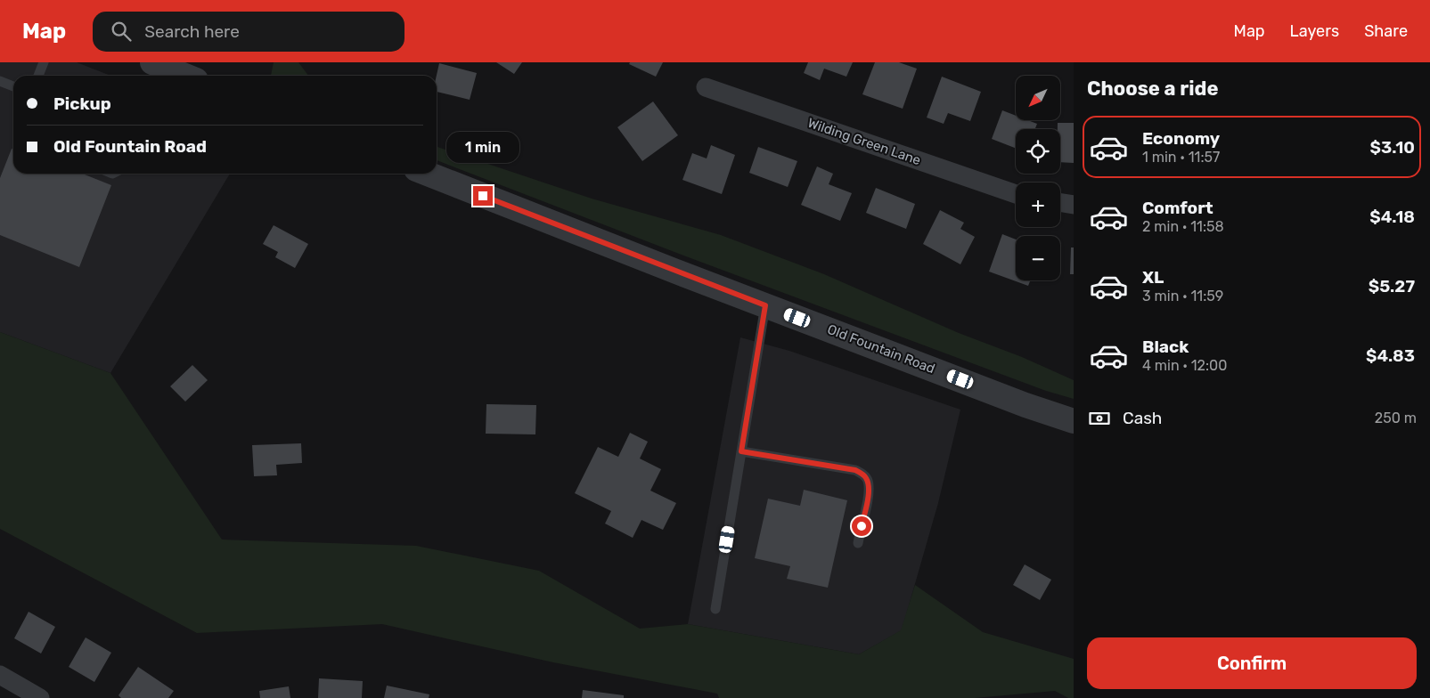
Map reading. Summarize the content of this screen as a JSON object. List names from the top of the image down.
{
  "streets": {
    "street": ["Wilding Green Lane", "Old Fountain Road"]
  },
  "north": "bottom left",
  "page": {
    "header": "Map",
    "search": "Search here",
    "nav": ["Map", "Layers", "Share"],
    "heading": "Choose a ride",
    "map_buttons": ["+", "−"],
    "banner": ["Pickup", "Old Fountain Road"],
    "list": [
      {
        "name": "Economy",
        "note": "1 min · 11:57",
        "value": "$3.10"
      },
      {
        "name": "Comfort",
        "note": "2 min · 11:58",
        "value": "$4.18"
      },
      {
        "name": "XL",
        "note": "3 min · 11:59",
        "value": "$5.27"
      },
      {
        "name": "Black",
        "note": "4 min · 12:00",
        "value": "$4.83"
      }
    ],
    "bubble": "1 min",
    "pay": ["Cash", "250 m"],
    "buttons": "Confirm"
  }
}
